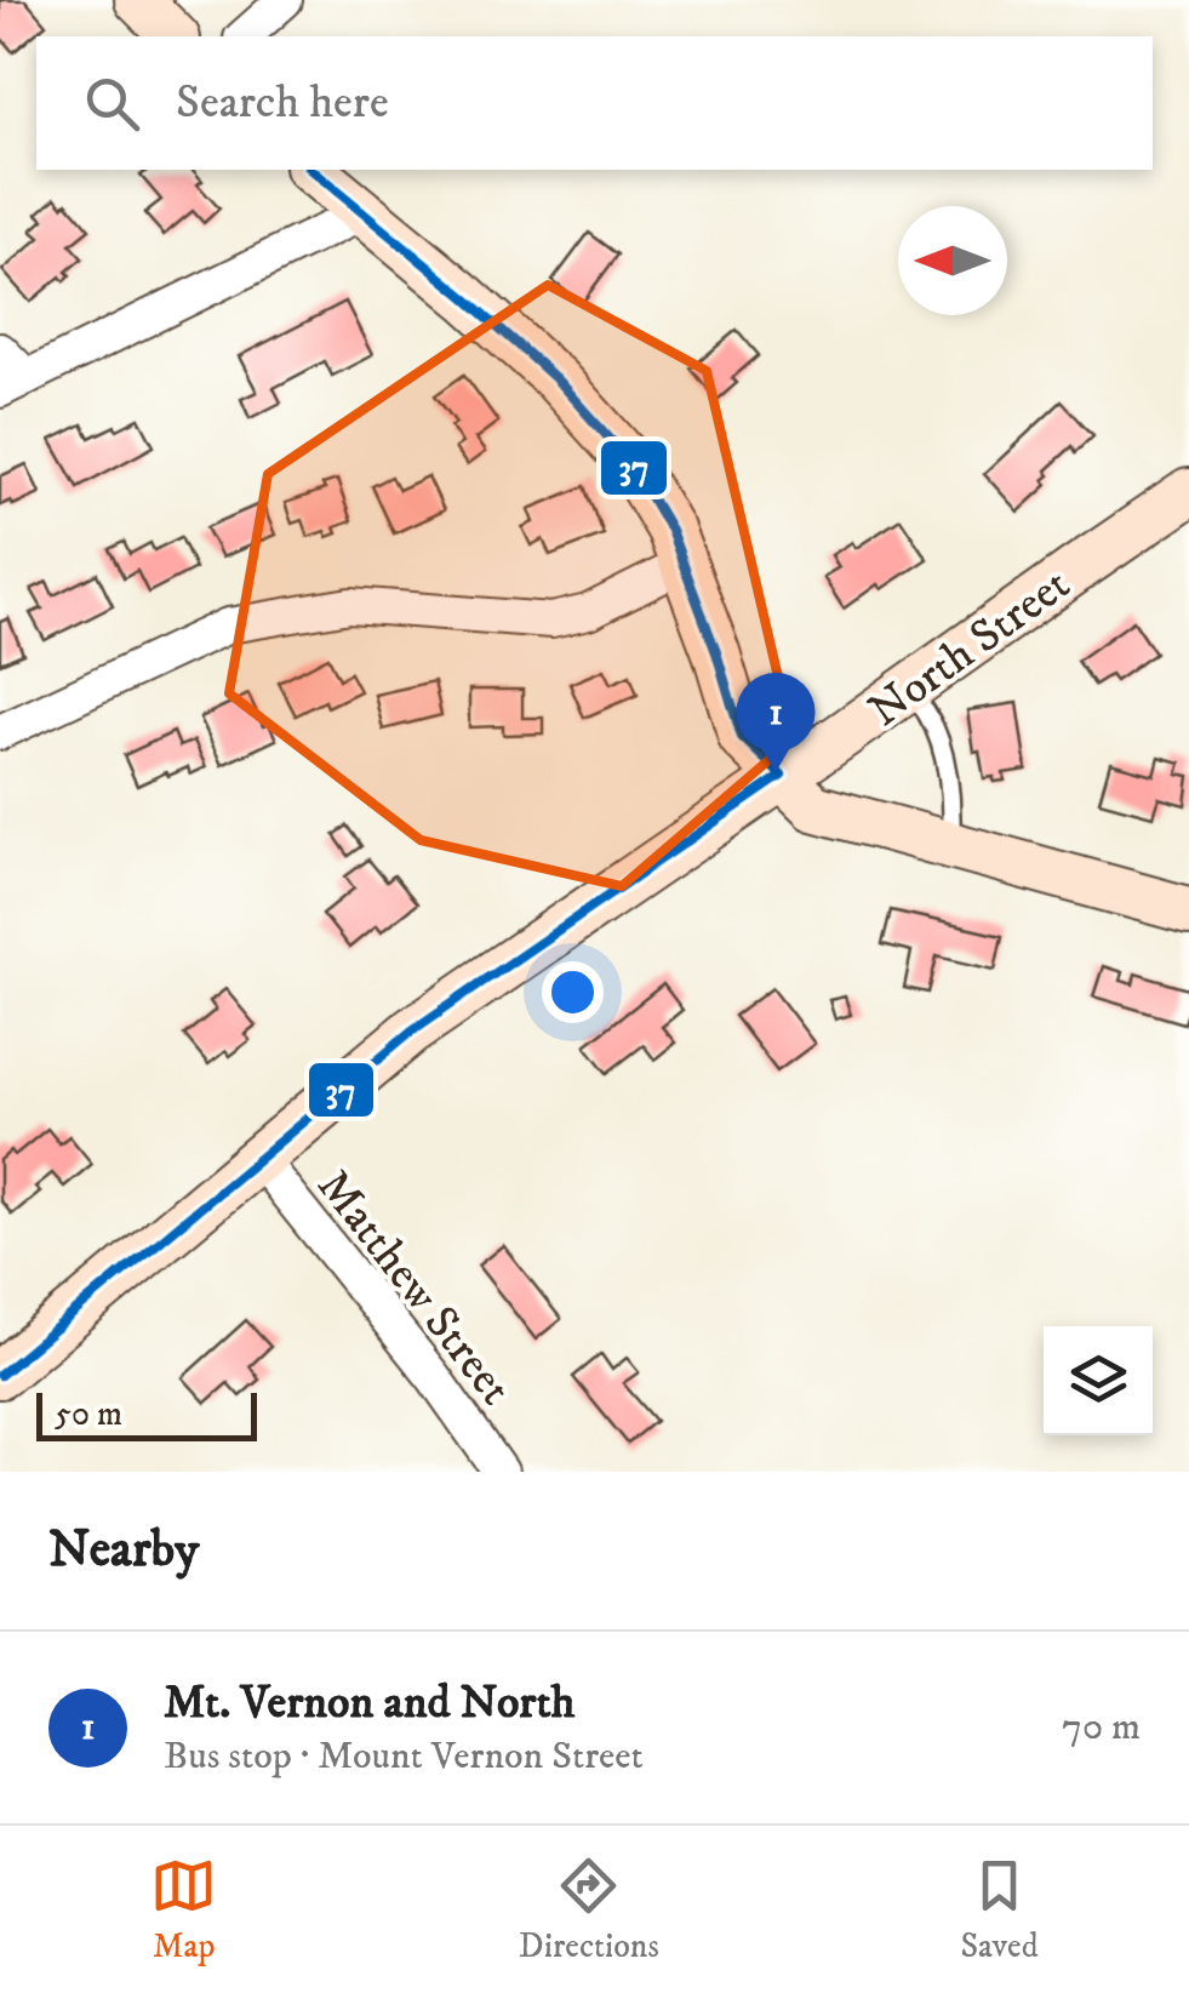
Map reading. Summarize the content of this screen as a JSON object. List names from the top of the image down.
{
  "streets": {
    "main road": ["North Street"],
    "street": ["Matthew Street"]
  },
  "crossings": [
    ["North Street", "Matthew Street"]
  ],
  "lines": ["transit line 37"],
  "scale_bar": "50 m",
  "north": "left",
  "page": {
    "search": "Search here",
    "pins": "1",
    "scale": "50 m",
    "heading": "Nearby",
    "list": [
      {
        "mark": "1",
        "name": "Mt. Vernon and North",
        "note": "Bus stop · Mount Vernon Street",
        "value": "70 m"
      }
    ],
    "nav": ["Map", "Directions", "Saved"]
  }
}
